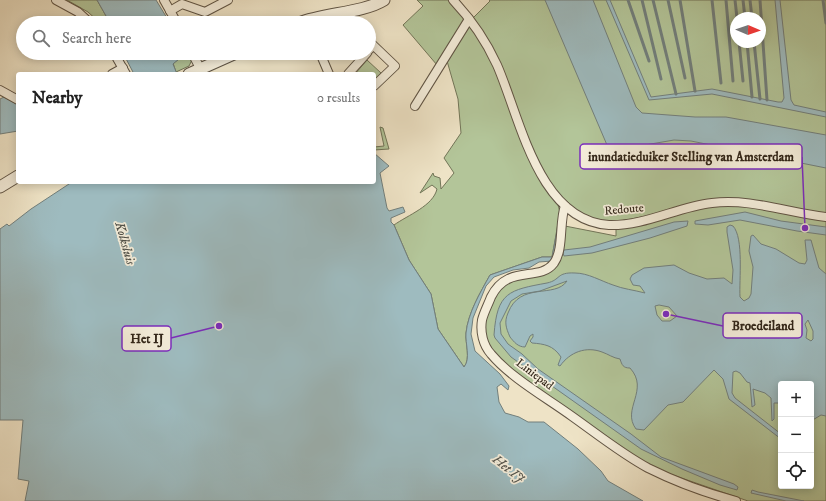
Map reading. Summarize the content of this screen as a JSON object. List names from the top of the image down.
{
  "streets": {
    "street": ["Redoute", "Liniepad"]
  },
  "crossings": [
    ["Redoute", "Liniepad"]
  ],
  "water": ["Kolksluis", "Het IJ"],
  "places": ["inundatieduiker Stelling van Amsterdam", "Broedeiland", "Het IJ"],
  "north": "right",
  "page": {
    "search": "Search here",
    "heading": ["Nearby", "0 results"],
    "map_buttons": ["+", "−"]
  }
}
